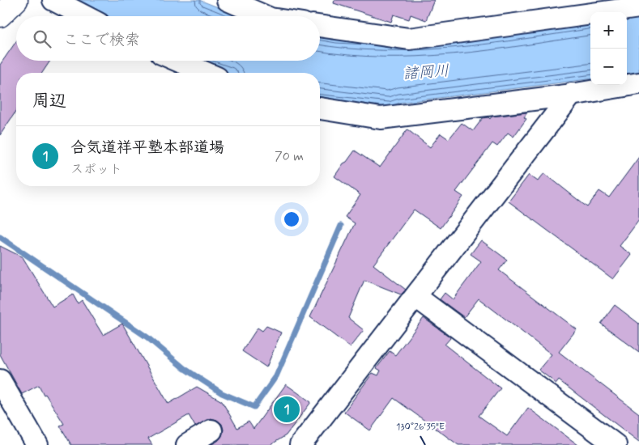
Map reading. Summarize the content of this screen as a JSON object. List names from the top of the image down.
{
  "water": ["諸岡川"],
  "page": {
    "map_buttons": ["+", "−"],
    "search": "ここで検索",
    "heading": "周辺",
    "list": [
      {
        "mark": "1",
        "name": "合気道祥平塾本部道場",
        "note": "スポット",
        "value": "70 m"
      }
    ],
    "pins": "1"
  },
  "coordinates": ["130°26'35\"E"]
}
